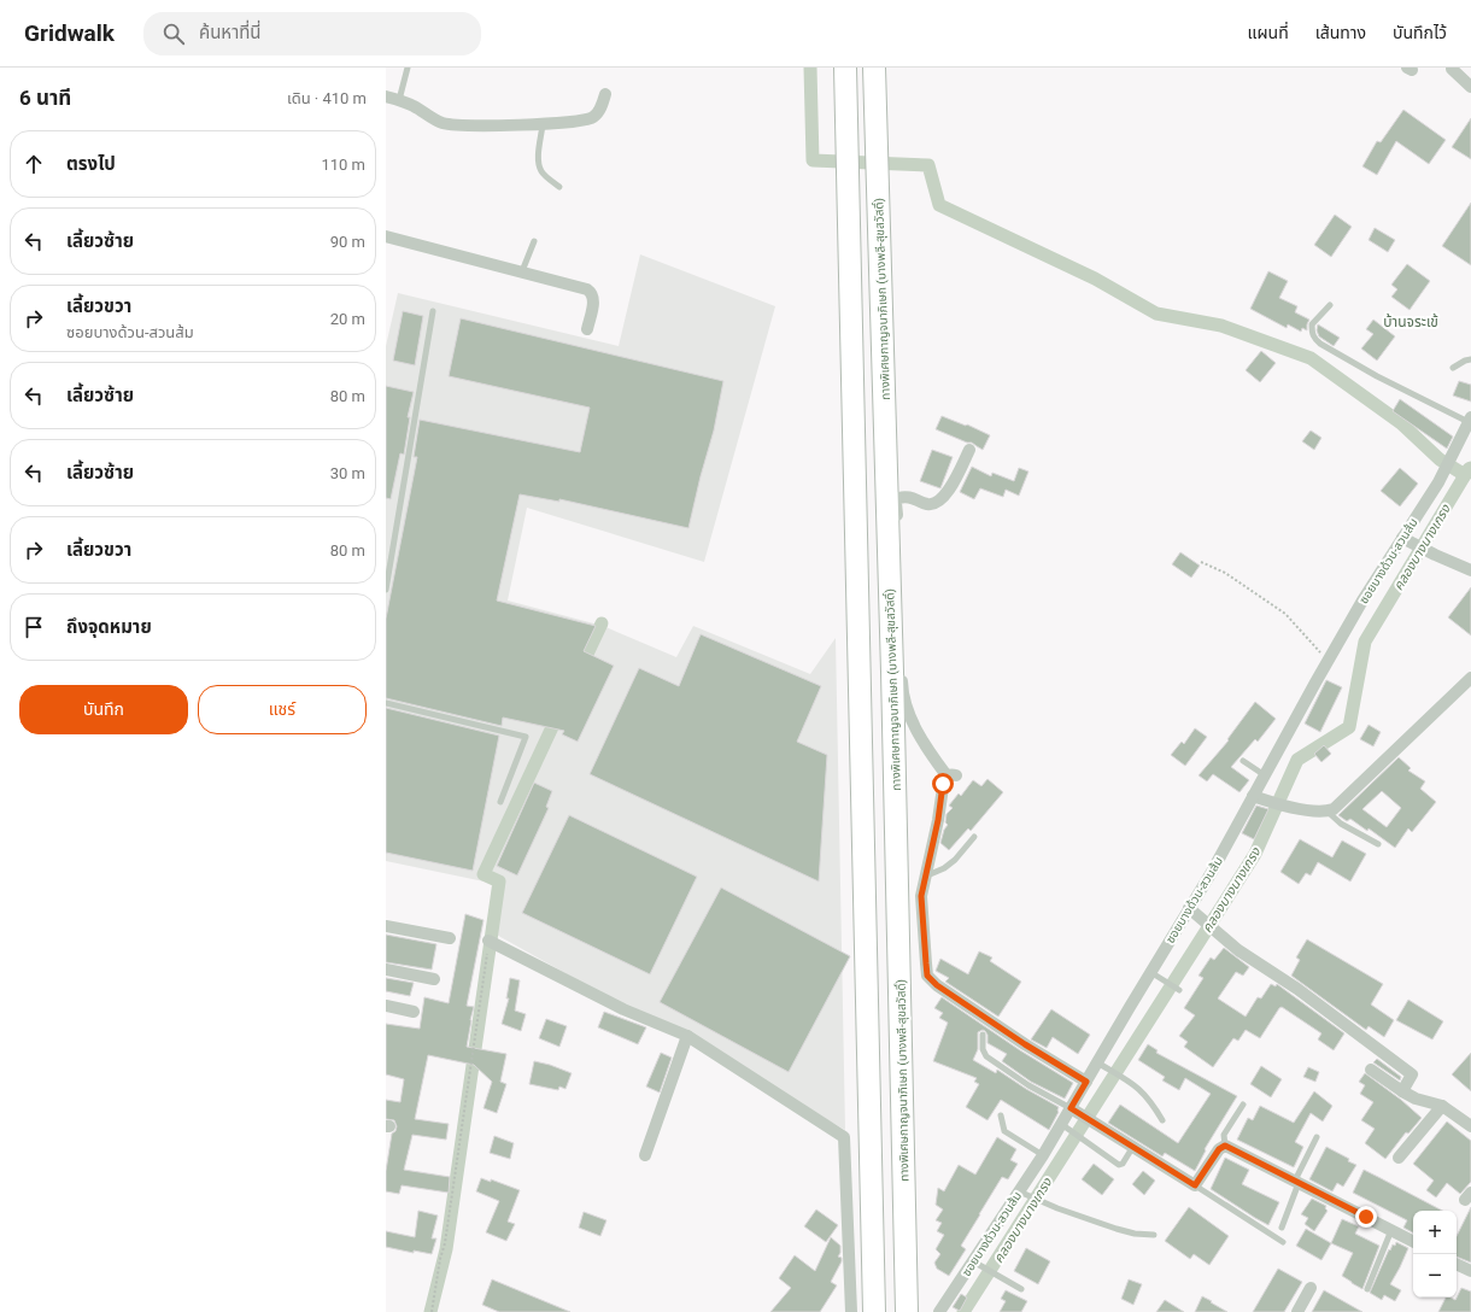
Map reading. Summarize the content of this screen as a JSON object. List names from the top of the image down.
{
  "streets": {
    "highway": ["ทางพิเศษกาญจนาภิเษก (บางพลี-สุขสวัสดิ์)"],
    "street": ["ซอยบางด้วน-สวนส้ม"]
  },
  "districts": ["บ้านจระเข้"],
  "water": ["คลองบางนางเกรง"],
  "page": {
    "header": "Gridwalk",
    "search": "ค้นหาที่นี่",
    "nav": ["แผนที่", "เส้นทาง", "บันทึกไว้"],
    "heading": ["6 นาที", "เดิน · 410 m"],
    "list": [
      ["ตรงไป", "110 m"],
      ["เลี้ยวซ้าย", "90 m"],
      ["เลี้ยวขวา", "ซอยบางด้วน-สวนส้ม", "20 m"],
      ["เลี้ยวซ้าย", "80 m"],
      ["เลี้ยวซ้าย", "30 m"],
      ["เลี้ยวขวา", "80 m"],
      "ถึงจุดหมาย"
    ],
    "buttons": ["บันทึก", "แชร์"],
    "map_buttons": ["+", "−"]
  }
}
